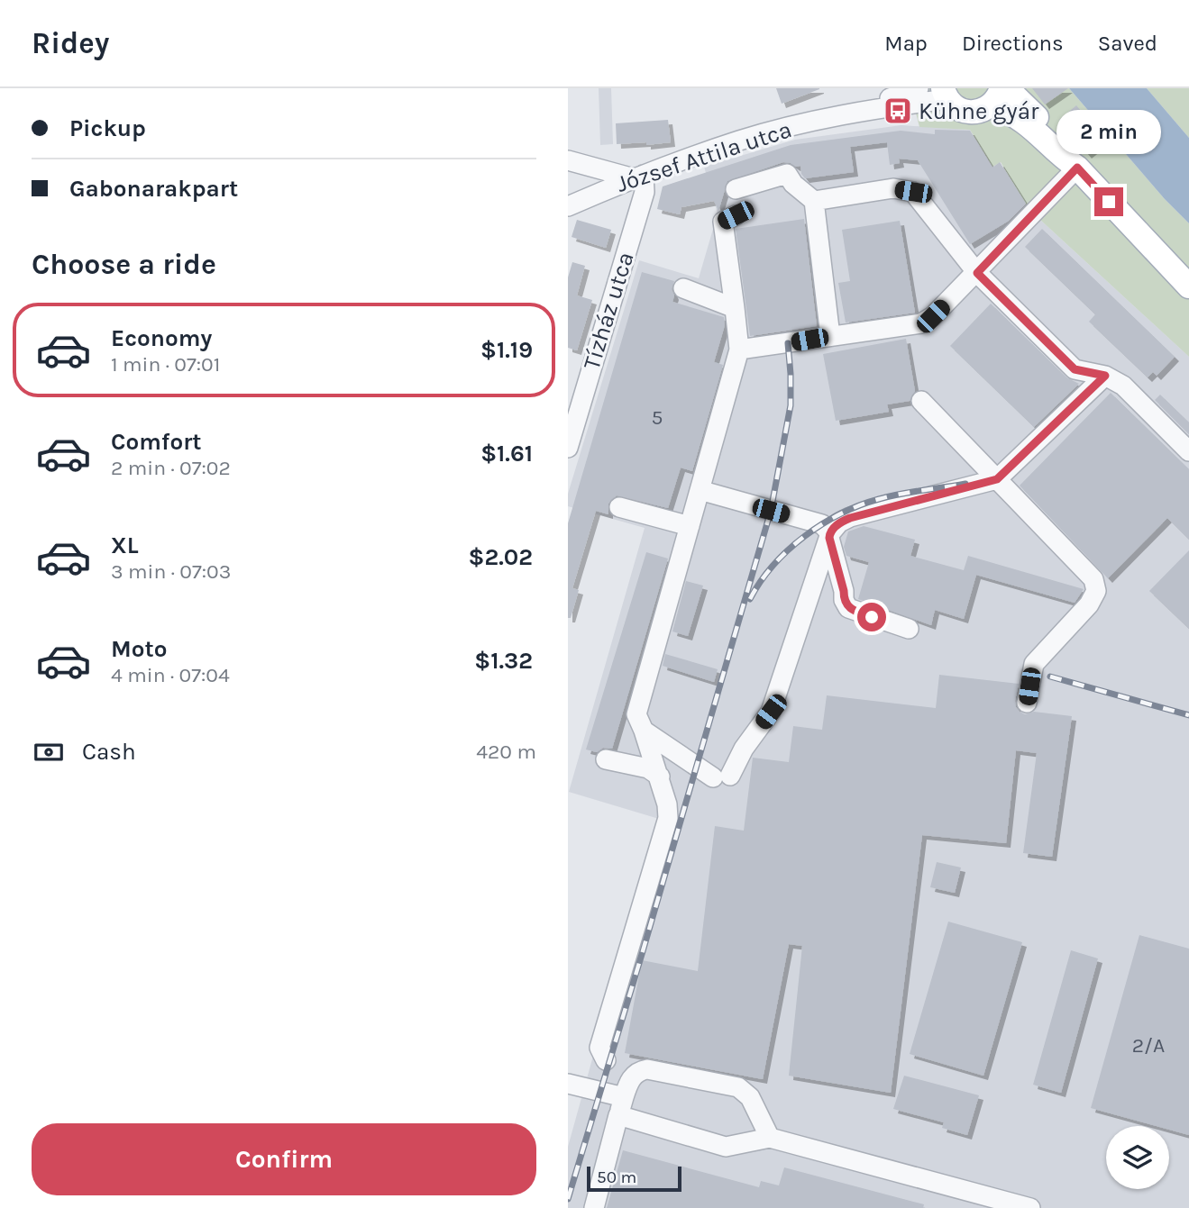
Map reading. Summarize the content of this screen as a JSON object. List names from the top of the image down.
{
  "streets": {
    "street": ["József Attila utca", "Tízház utca"]
  },
  "crossings": [
    ["József Attila utca", "Tízház utca"]
  ],
  "places": {
    "bus stop": ["Kühne gyár"]
  },
  "house_numbers": ["5", "2/A"],
  "scale_bar": "50 m",
  "page": {
    "header": "Ridey",
    "nav": ["Map", "Directions", "Saved"],
    "banner": ["Pickup", "Gabonarakpart"],
    "bubble": "2 min",
    "heading": "Choose a ride",
    "list": [
      {
        "name": "Economy",
        "note": "1 min · 07:01",
        "value": "$1.19"
      },
      {
        "name": "Comfort",
        "note": "2 min · 07:02",
        "value": "$1.61"
      },
      {
        "name": "XL",
        "note": "3 min · 07:03",
        "value": "$2.02"
      },
      {
        "name": "Moto",
        "note": "4 min · 07:04",
        "value": "$1.32"
      }
    ],
    "pay": ["Cash", "420 m"],
    "buttons": "Confirm",
    "scale": "50 m"
  }
}
